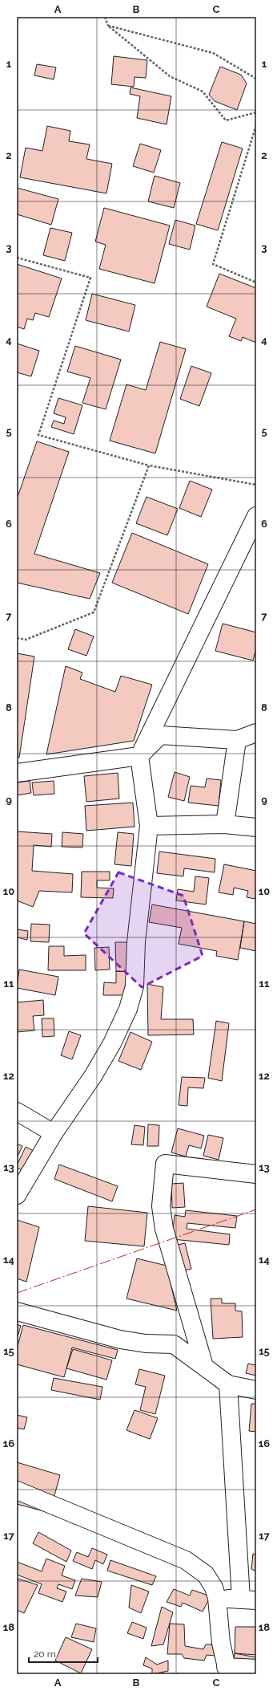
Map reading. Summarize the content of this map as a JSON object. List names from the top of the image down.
{
  "scale_bar": "20 m",
  "grid": {
    "columns": ["A", "B", "C"],
    "rows": [
      "1",
      "2",
      "3",
      "4",
      "5",
      "6",
      "7",
      "8",
      "9",
      "10",
      "11",
      "12",
      "13",
      "14",
      "15",
      "16",
      "17",
      "18"
    ]
  }
}
